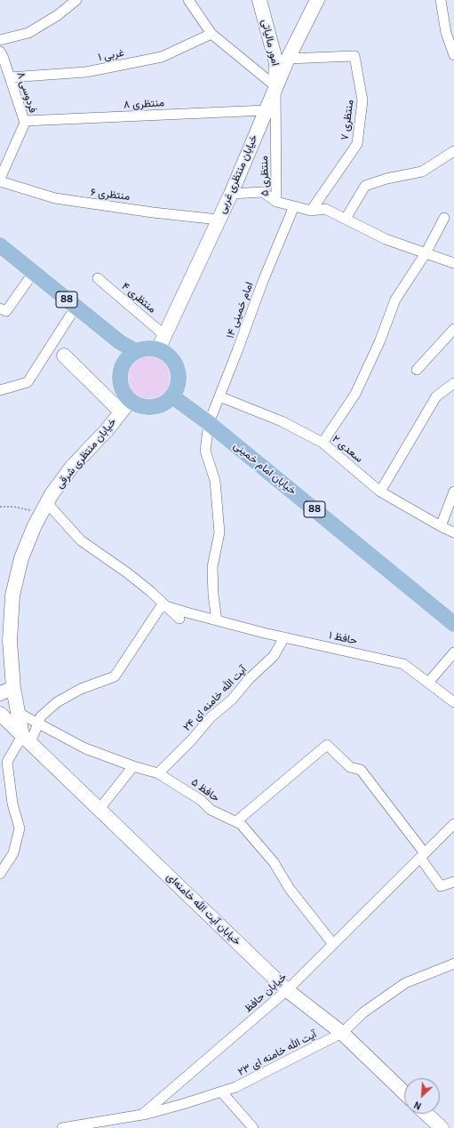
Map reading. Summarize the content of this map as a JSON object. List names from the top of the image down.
{
  "streets": {
    "main road": [
      "امور مالیاتی",
      "خیابان منتظری غربی",
      "88",
      "خیابان منتظری شرقی",
      "خیابان امام خمینی",
      "خیابان آیت الله خامنه‌ای"
    ],
    "street": [
      "غربی ۱",
      "فردوسی ۸",
      "منتظری ۸",
      "منتظری ۷",
      "منتظری ۵",
      "منتظری ۶",
      "منتظری ۴",
      "امام خمینی ۱۴",
      "سعدی ۲",
      "حافظ ۱",
      "آیت الله خامنه ای ۲۴",
      "حافظ ۵",
      "خیابان حافظ",
      "آیت الله خامنه ای ۲۳"
    ]
  },
  "crossings": [
    ["امور مالیاتی", "منتظری ۷"],
    ["امور مالیاتی", "خیابان منتظری غربی"],
    ["غربی ۱", "فردوسی ۸"],
    ["فردوسی ۸", "منتظری ۸"],
    ["فردوسی ۸", "منتظری ۶"],
    ["منتظری ۸", "خیابان منتظری غربی"],
    ["منتظری ۷", "خیابان منتظری غربی"],
    ["خیابان منتظری غربی", "منتظری ۵"],
    ["خیابان منتظری غربی", "منتظری ۶"],
    ["خیابان منتظری غربی", "منتظری ۴"],
    ["خیابان منتظری غربی", "88"],
    ["خیابان منتظری غربی", "خیابان منتظری شرقی"],
    ["خیابان منتظری غربی", "خیابان امام خمینی"],
    ["منتظری ۴", "88"],
    ["منتظری ۴", "خیابان منتظری شرقی"],
    ["منتظری ۴", "خیابان امام خمینی"],
    ["88", "خیابان منتظری شرقی"],
    ["88", "خیابان امام خمینی"],
    ["امام خمینی ۱۴", "سعدی ۲"],
    ["امام خمینی ۱۴", "خیابان امام خمینی"],
    ["امام خمینی ۱۴", "حافظ ۱"],
    ["خیابان منتظری شرقی", "خیابان امام خمینی"],
    ["خیابان منتظری شرقی", "حافظ ۵"],
    ["خیابان منتظری شرقی", "خیابان آیت الله خامنه‌ای"],
    ["حافظ ۱", "آیت الله خامنه ای ۲۴"],
    ["آیت الله خامنه ای ۲۴", "حافظ ۵"],
    ["حافظ ۵", "خیابان حافظ"],
    ["خیابان آیت الله خامنه‌ای", "خیابان حافظ"],
    ["خیابان آیت الله خامنه‌ای", "آیت الله خامنه ای ۲۳"],
    ["خیابان حافظ", "آیت الله خامنه ای ۲۳"]
  ],
  "north": "bottom left"
}
